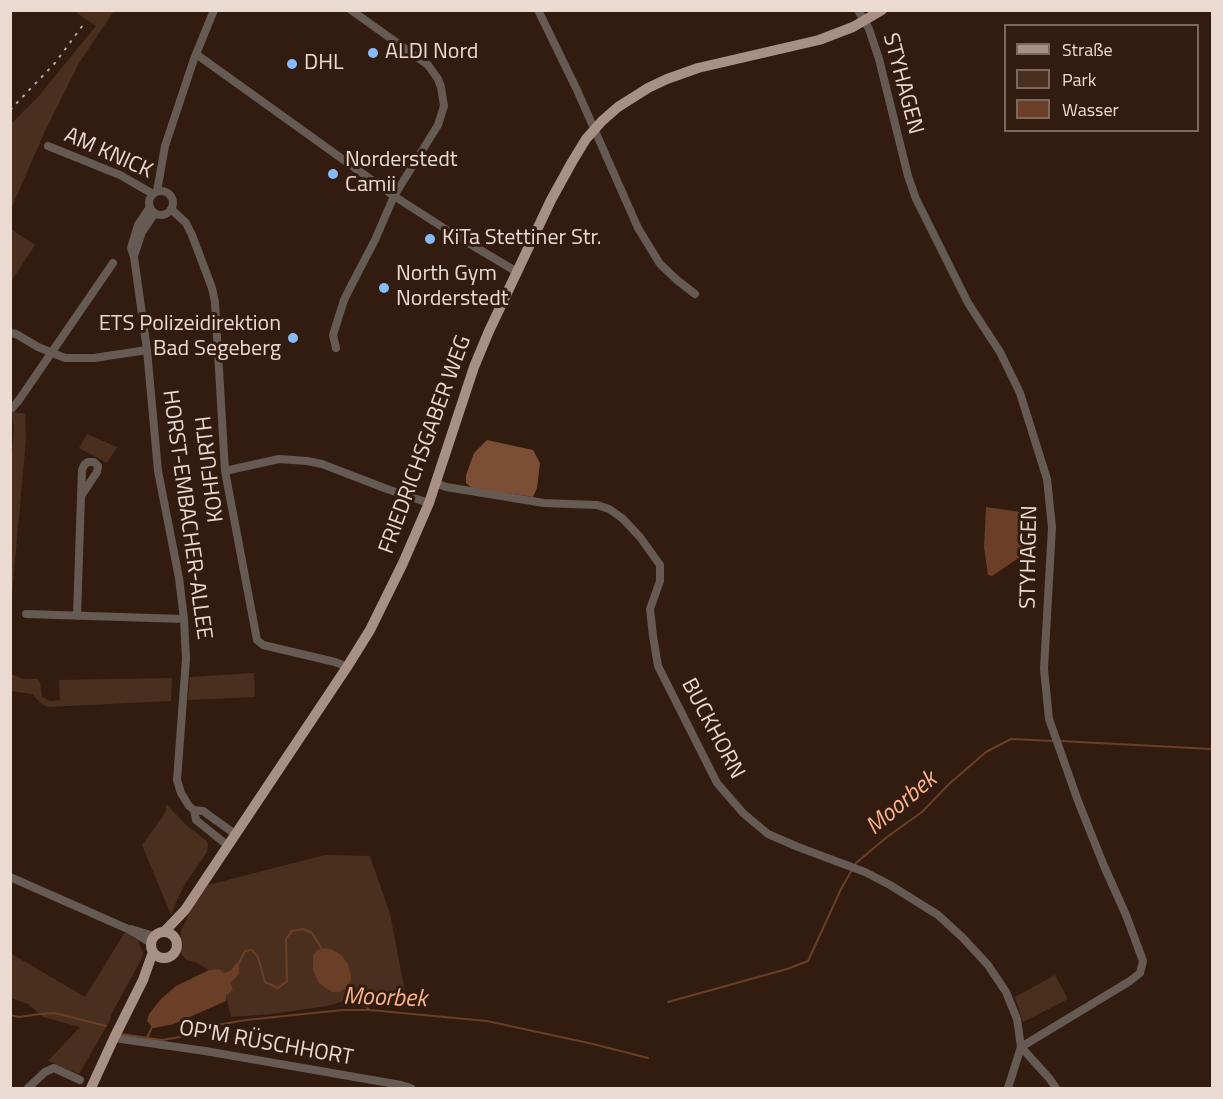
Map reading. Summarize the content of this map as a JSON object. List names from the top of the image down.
{
  "streets": {
    "main road": ["FRIEDRICHSGABER WEG"],
    "street": [
      "STYHAGEN",
      "AM KNICK",
      "KOHFURTH",
      "HORST-EMBACHER-ALLEE",
      "BUCKHORN",
      "OP'M RÜSCHHORT"
    ]
  },
  "crossings": [
    ["STYHAGEN", "FRIEDRICHSGABER WEG"],
    ["STYHAGEN", "BUCKHORN"],
    ["AM KNICK", "KOHFURTH"],
    ["AM KNICK", "HORST-EMBACHER-ALLEE"],
    ["FRIEDRICHSGABER WEG", "KOHFURTH"],
    ["FRIEDRICHSGABER WEG", "HORST-EMBACHER-ALLEE"],
    ["FRIEDRICHSGABER WEG", "BUCKHORN"],
    ["KOHFURTH", "HORST-EMBACHER-ALLEE"]
  ],
  "water": ["Moorbek"],
  "places": [
    "ALDI Nord",
    "DHL",
    "Norderstedt Camii",
    "KiTa Stettiner Str.",
    "North Gym Norderstedt",
    "ETS Polizeidirektion Bad Segeberg"
  ],
  "legend": ["Straße", "Park", "Wasser"]
}
